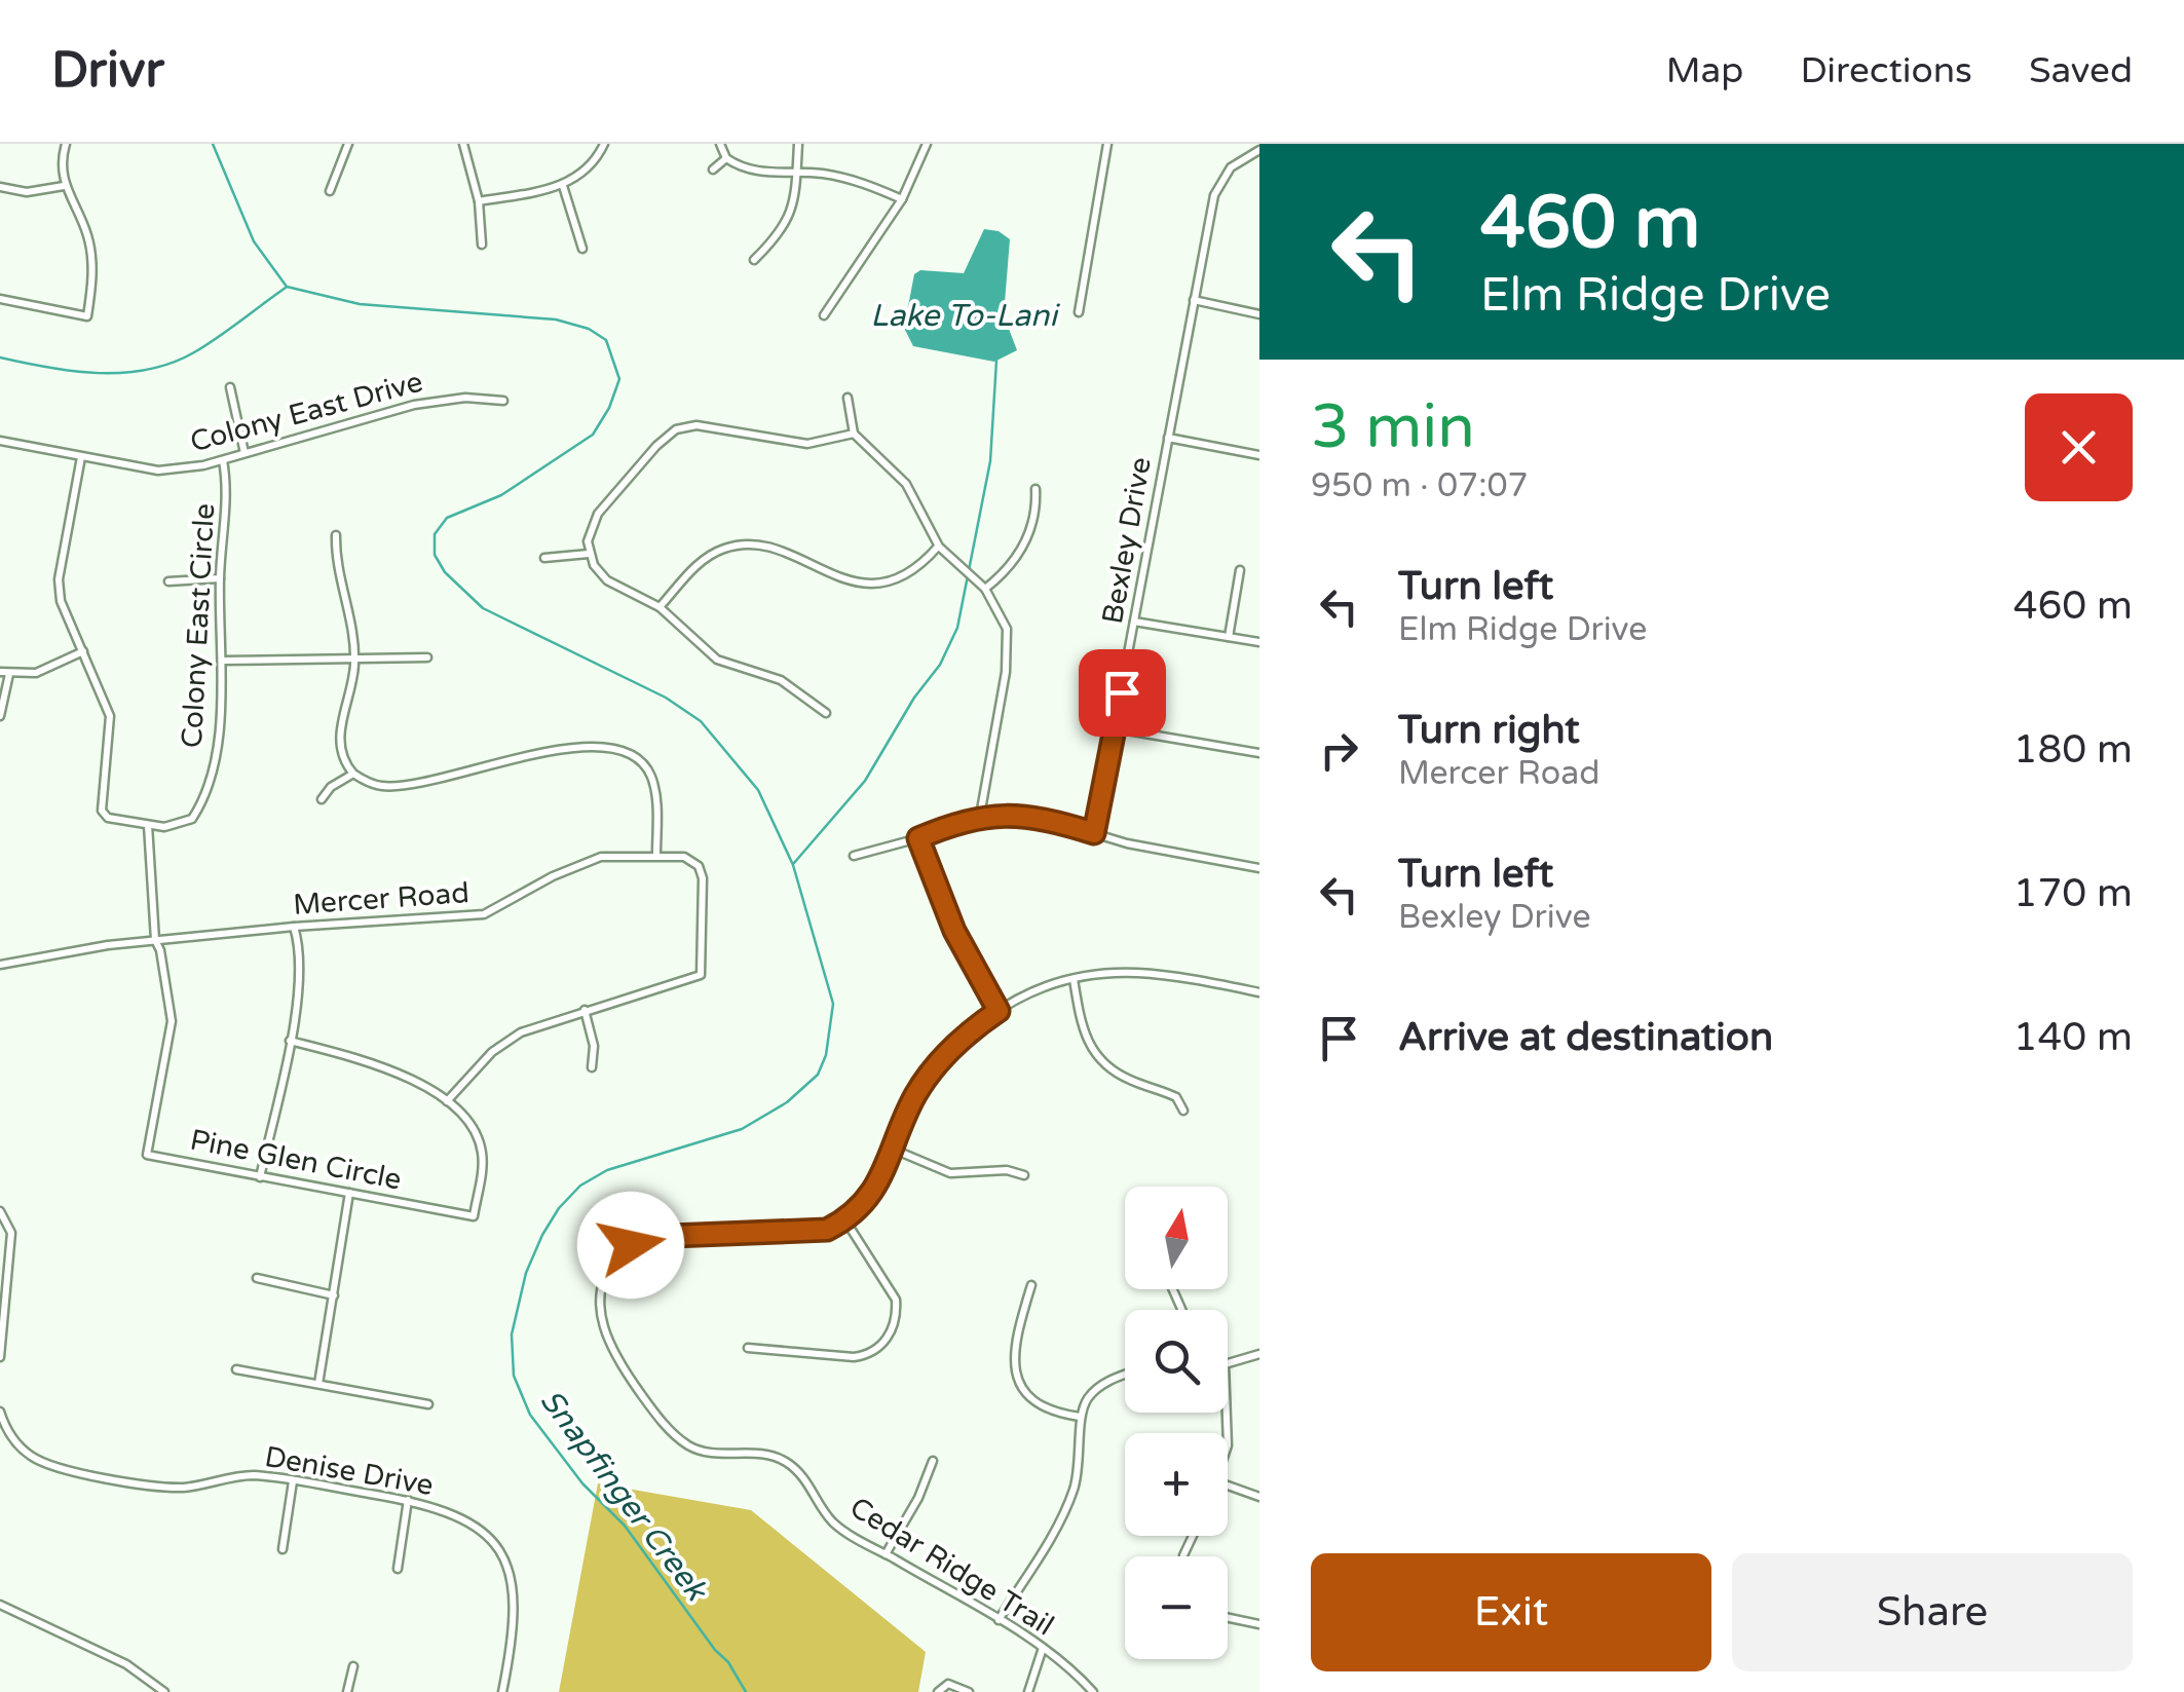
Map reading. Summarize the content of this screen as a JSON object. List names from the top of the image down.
{
  "streets": {
    "street": [
      "Colony East Drive",
      "Bexley Drive",
      "Colony East Circle",
      "Mercer Road",
      "Pine Glen Circle",
      "Denise Drive",
      "Cedar Ridge Trail"
    ]
  },
  "crossings": [
    ["Colony East Drive", "Colony East Circle"],
    ["Colony East Circle", "Pine Glen Circle"],
    ["Mercer Road", "Pine Glen Circle"]
  ],
  "water": ["Lake To-Lani", "Snapfinger Creek"],
  "north": "top",
  "page": {
    "header": "Drivr",
    "nav": ["Map", "Directions", "Saved"],
    "turn": ["460 m", "Elm Ridge Drive"],
    "heading": ["3 min", "950 m · 07:07"],
    "list": [
      {
        "name": "Turn left",
        "note": "Elm Ridge Drive",
        "value": "460 m"
      },
      {
        "name": "Turn right",
        "note": "Mercer Road",
        "value": "180 m"
      },
      {
        "name": "Turn left",
        "note": "Bexley Drive",
        "value": "170 m"
      },
      {
        "name": "Arrive at destination",
        "value": "140 m"
      }
    ],
    "map_buttons": ["+", "−"],
    "buttons": ["Exit", "Share"]
  }
}
